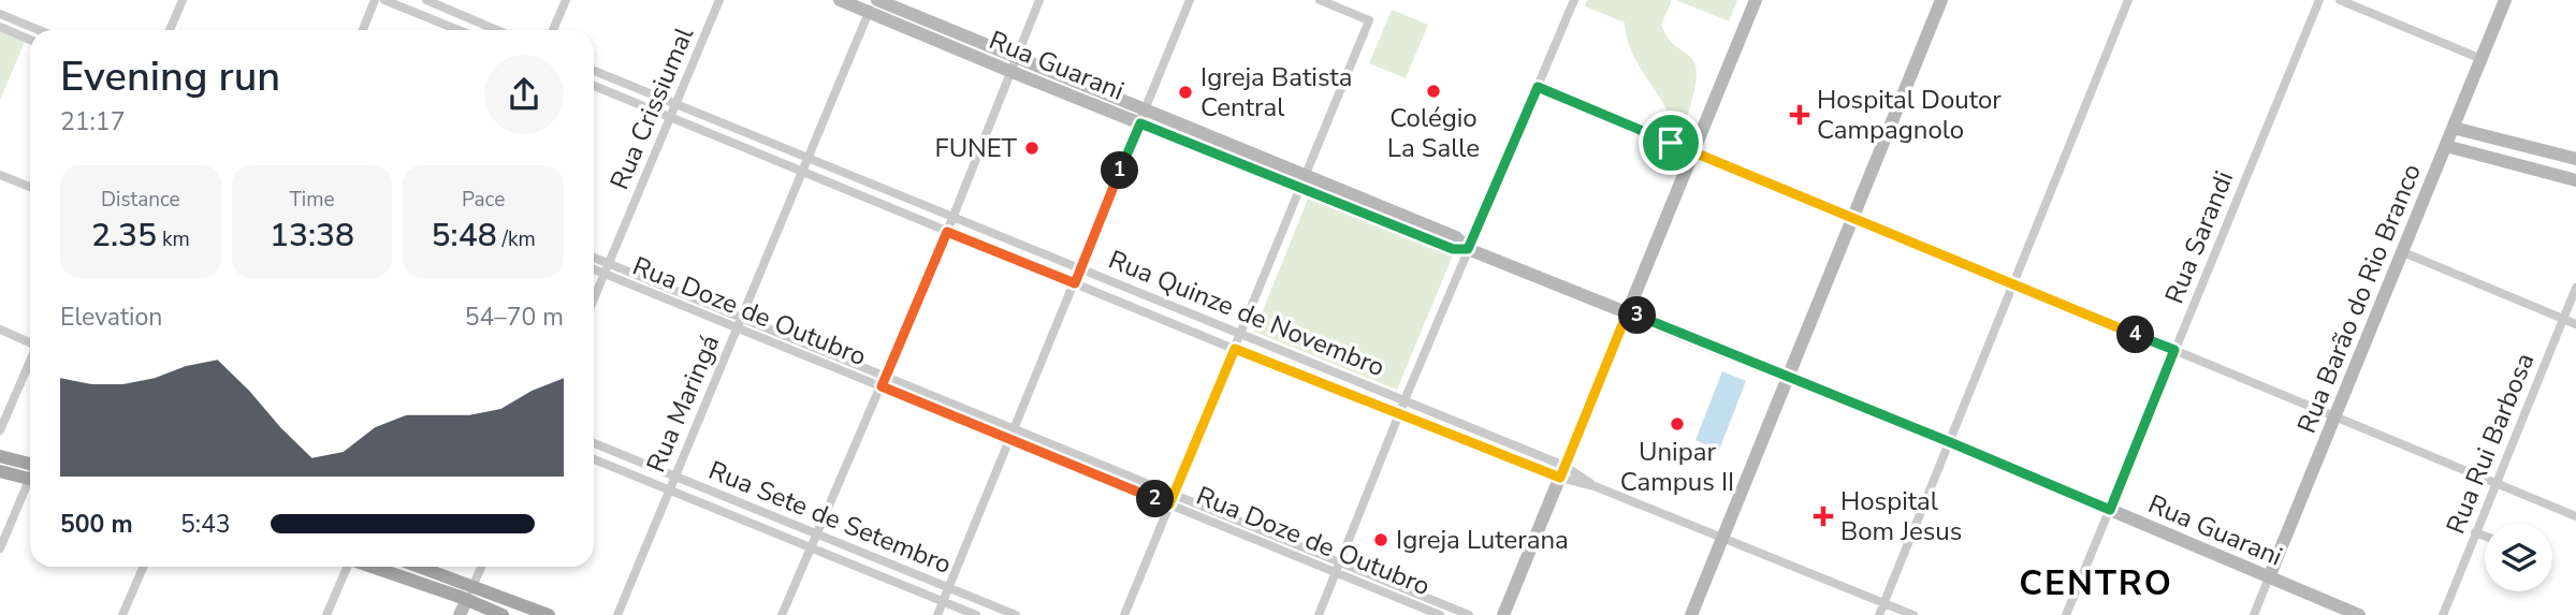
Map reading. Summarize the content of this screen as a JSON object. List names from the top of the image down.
{
  "streets": {
    "street": [
      "Rua Guarani",
      "Rua Crissiumal",
      "Rua Sarandi",
      "Rua Barão do Rio Branco",
      "Rua Doze de Outubro",
      "Rua Quinze de Novembro",
      "Rua Maringá",
      "Rua Rui Barbosa",
      "Rua Sete de Setembro"
    ]
  },
  "crossings": [
    ["Rua Guarani", "Rua Sarandi"],
    ["Rua Guarani", "Rua Barão do Rio Branco"],
    ["Rua Guarani", "Rua Maringá"],
    ["Rua Crissiumal", "Rua Doze de Outubro"],
    ["Rua Crissiumal", "Rua Quinze de Novembro"],
    ["Rua Doze de Outubro", "Rua Maringá"],
    ["Rua Quinze de Novembro", "Rua Maringá"],
    ["Rua Maringá", "Rua Sete de Setembro"]
  ],
  "districts": ["CENTRO"],
  "places": {
    "other": [
      "Colégio La Salle",
      "Igreja Batista Central",
      "FUNET",
      "Unipar Campus II",
      "Igreja Luterana"
    ],
    "health": ["Hospital Doutor Campagnolo", "Hospital Bom Jesus"]
  },
  "page": {
    "heading": ["Evening run", "21:17"],
    "pins": [
      "1",
      "3",
      "4",
      "2"
    ],
    "stats": [
      ["Distance", "2.35 km"],
      ["Time", "13:38"],
      ["Pace", "5:48 /km"]
    ],
    "chart": ["Elevation", "54–70 m"],
    "list": [
      {
        "name": "500 m",
        "note": "5:43"
      }
    ]
  }
}
